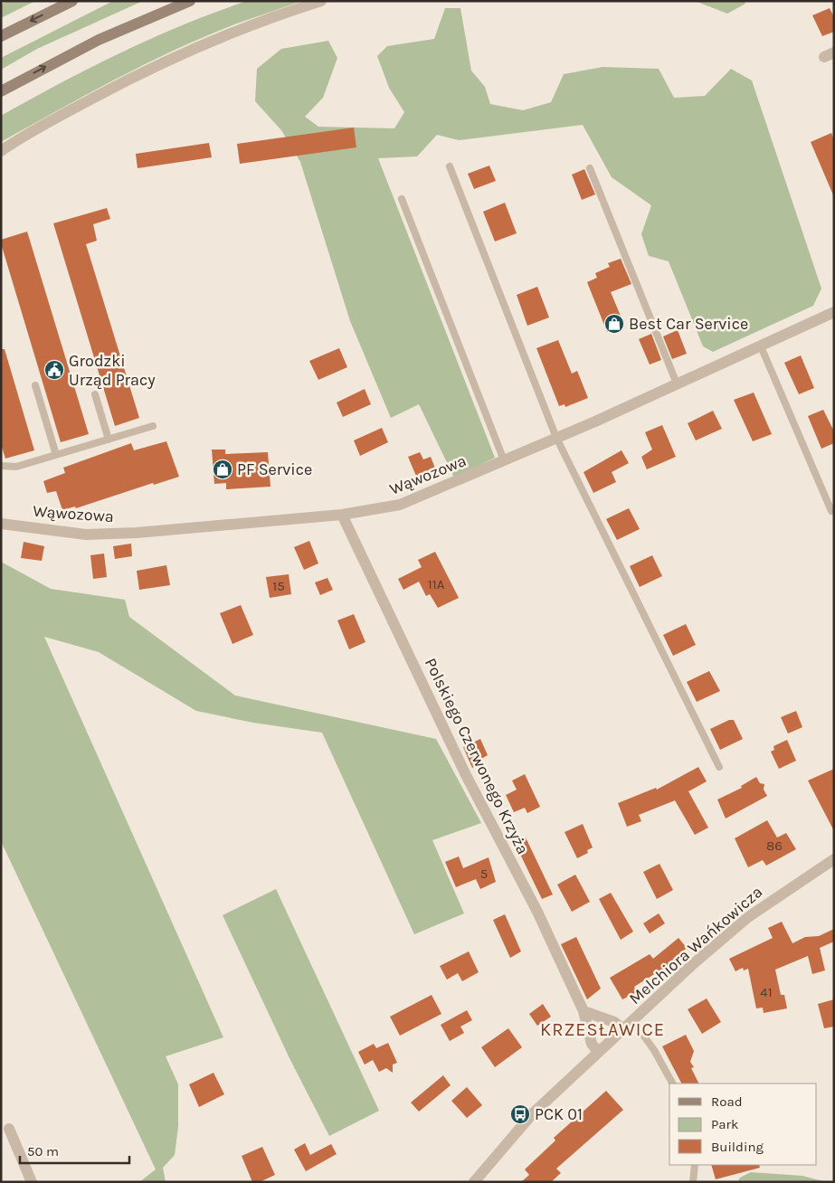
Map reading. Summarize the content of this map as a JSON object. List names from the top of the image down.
{
  "streets": {
    "street": ["Wąwozowa", "Polskiego Czerwonego Krzyża", "Melchiora Wańkowicza"]
  },
  "crossings": [
    ["Wąwozowa", "Polskiego Czerwonego Krzyża"],
    ["Polskiego Czerwonego Krzyża", "Melchiora Wańkowicza"]
  ],
  "districts": ["KRZESŁAWICE"],
  "places": {
    "shop": ["Best Car Service", "PF Service"],
    "public building": ["Grodzki Urząd Pracy"],
    "bus stop": ["PCK 01"]
  },
  "house_numbers": [
    "11A",
    "15",
    "86",
    "5",
    "41"
  ],
  "legend": ["Road", "Park", "Building"],
  "scale_bar": "50 m"
}
